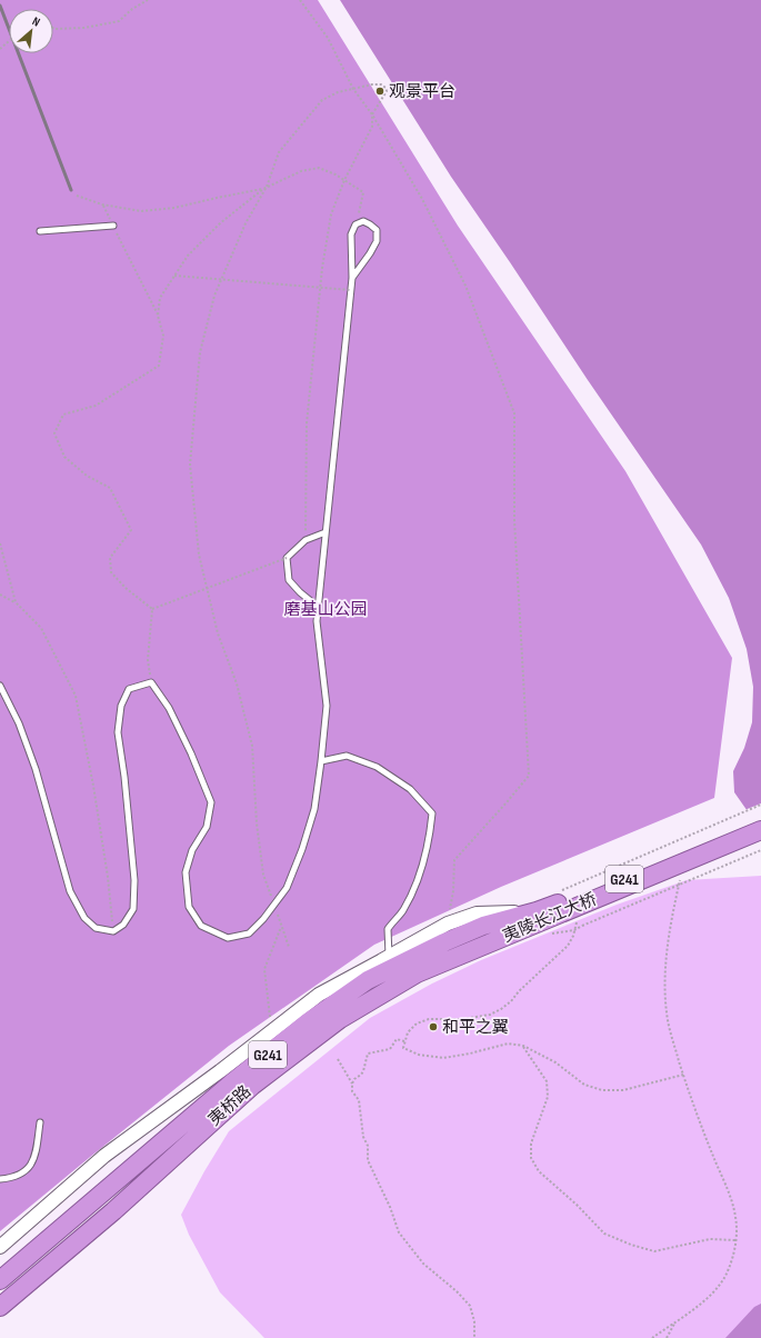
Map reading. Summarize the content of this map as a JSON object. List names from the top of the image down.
{
  "streets": {
    "highway": ["G241", "夷陵长江大桥", "夷桥路"]
  },
  "crossings": [
    ["夷陵长江大桥", "夷桥路"]
  ],
  "parks": ["磨基山公园"],
  "places": ["观景平台", "和平之翼"],
  "north": "top right"
}
